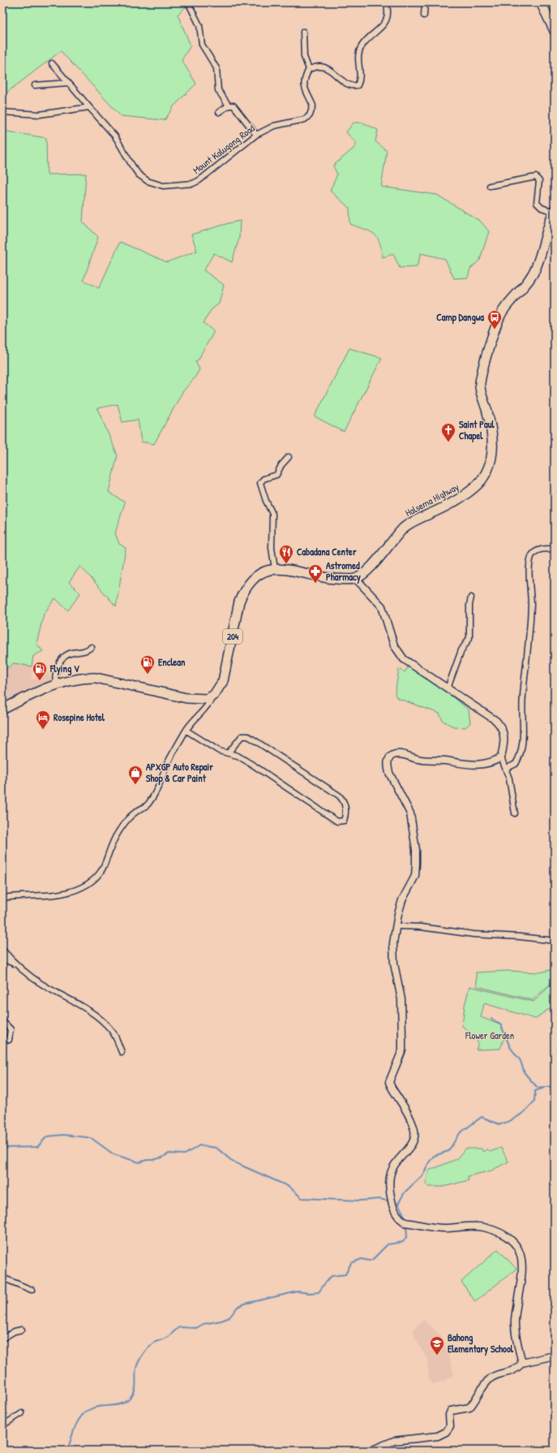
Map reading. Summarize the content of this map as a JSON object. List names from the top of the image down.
{
  "streets": {
    "highway": ["Halsema Highway", "204"],
    "street": ["Mount Kalugong Road"]
  },
  "crossings": [
    ["Halsema Highway", "204"]
  ],
  "parks": ["Flower Garden"],
  "places": {
    "bus stop": ["Camp Dangwa"],
    "church": ["Saint Paul Chapel"],
    "restaurant": ["Cabadana Center"],
    "pharmacy": ["Astromed Pharmacy"],
    "fuel station": ["Enclean", "Flying V"],
    "hotel": ["Rosepine Hotel"],
    "shop": ["APXGP Auto Repair Shop & Car Paint"],
    "school or university": ["Bahong Elementary School"]
  }
}
